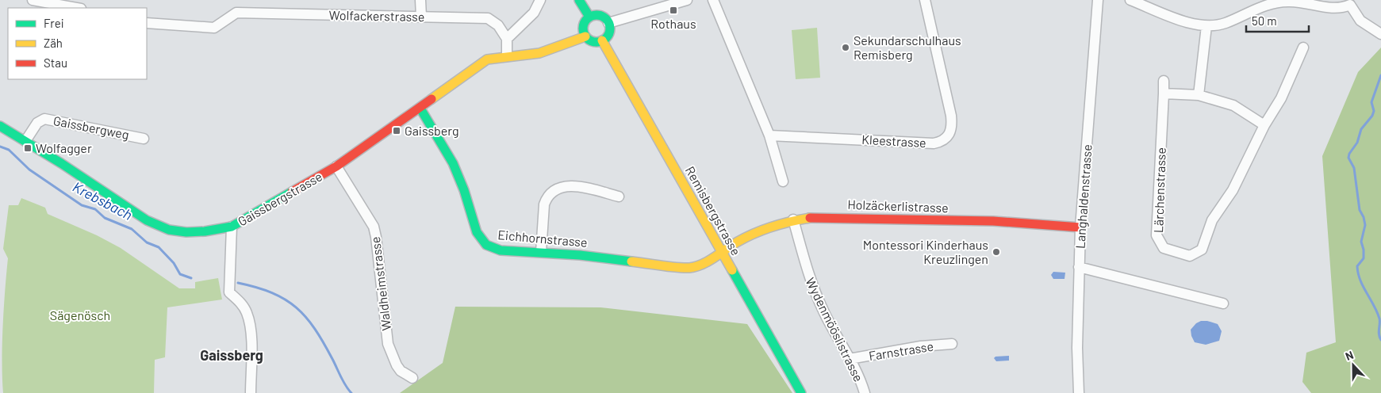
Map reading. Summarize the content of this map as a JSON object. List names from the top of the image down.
{
  "streets": {
    "street": [
      "Wolfackerstrasse",
      "Gaissbergweg",
      "Kleestrasse",
      "Lärchenstrasse",
      "Langhaldenstrasse",
      "Gaissbergstrasse",
      "Holzäckerlistrasse",
      "Remisbergstrasse",
      "Eichhornstrasse",
      "Waldheimstrasse",
      "Wydenmööslistrasse",
      "Farnstrasse"
    ]
  },
  "crossings": [
    ["Gaissbergweg", "Gaissbergstrasse"],
    ["Langhaldenstrasse", "Holzäckerlistrasse"],
    ["Gaissbergstrasse", "Remisbergstrasse"],
    ["Gaissbergstrasse", "Eichhornstrasse"],
    ["Gaissbergstrasse", "Waldheimstrasse"],
    ["Holzäckerlistrasse", "Remisbergstrasse"],
    ["Holzäckerlistrasse", "Eichhornstrasse"],
    ["Holzäckerlistrasse", "Wydenmööslistrasse"],
    ["Remisbergstrasse", "Eichhornstrasse"],
    ["Wydenmööslistrasse", "Farnstrasse"]
  ],
  "districts": ["Gaissberg"],
  "water": ["Krebsbach"],
  "parks": ["Sägenösch"],
  "places": {
    "transit": ["Rothaus", "Gaissberg", "Wolfagger"],
    "other": ["Sekundarschulhaus Remisberg", "Montessori Kinderhaus Kreuzlingen"]
  },
  "legend": ["Frei", "Zäh", "Stau"],
  "scale_bar": "50 m",
  "north": "top"
}
